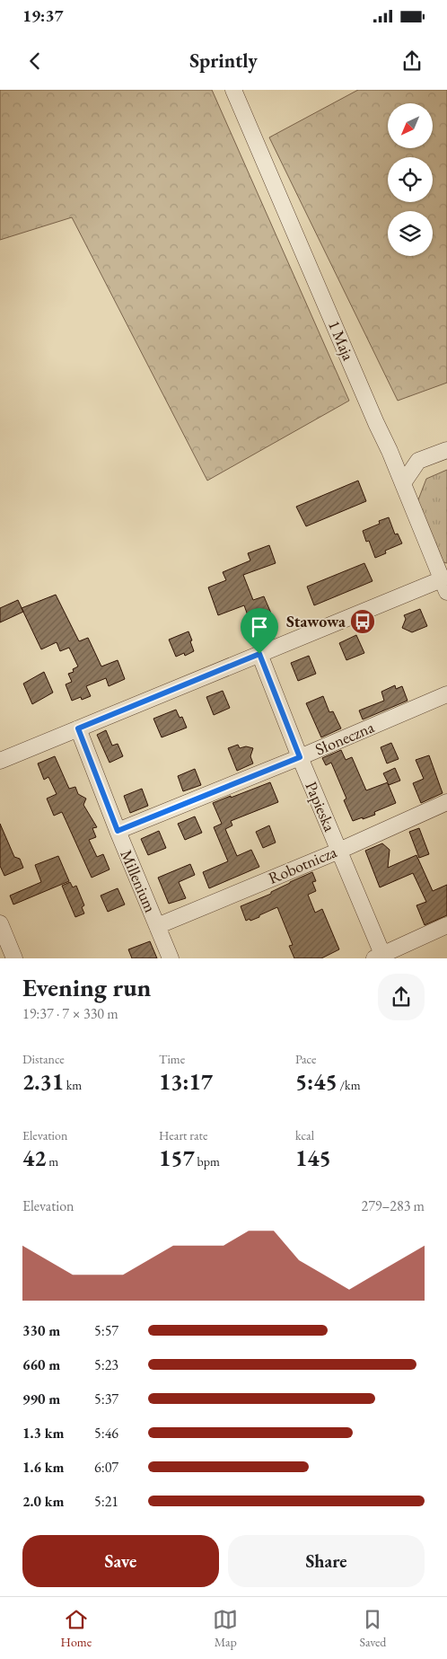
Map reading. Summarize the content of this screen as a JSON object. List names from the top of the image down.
{
  "streets": {
    "street": [
      "1 Maja",
      "Słoneczna",
      "Papieska",
      "Robotnicza",
      "Millenium"
    ]
  },
  "crossings": [
    ["Słoneczna", "Papieska"],
    ["Słoneczna", "Millenium"],
    ["Papieska", "Robotnicza"],
    ["Robotnicza", "Millenium"]
  ],
  "places": {
    "bus stop": ["Stawowa"]
  },
  "north": "bottom left",
  "page": {
    "status": "19:37",
    "header": "Sprintly",
    "heading": ["Evening run", "19:37 · 7 × 330 m"],
    "stats": [
      ["Distance", "2.31 km"],
      ["Time", "13:17"],
      ["Pace", "5:45 /km"],
      ["Elevation", "42 m"],
      ["Heart rate", "157 bpm"],
      ["kcal", "145"]
    ],
    "chart": ["Elevation", "279–283 m"],
    "list": [
      {
        "name": "330 m",
        "note": "5:57"
      },
      {
        "name": "660 m",
        "note": "5:23"
      },
      {
        "name": "990 m",
        "note": "5:37"
      },
      {
        "name": "1.3 km",
        "note": "5:46"
      },
      {
        "name": "1.6 km",
        "note": "6:07"
      },
      {
        "name": "2.0 km",
        "note": "5:21"
      }
    ],
    "buttons": ["Save", "Share"],
    "tabs": ["Home", "Map", "Saved"]
  }
}
